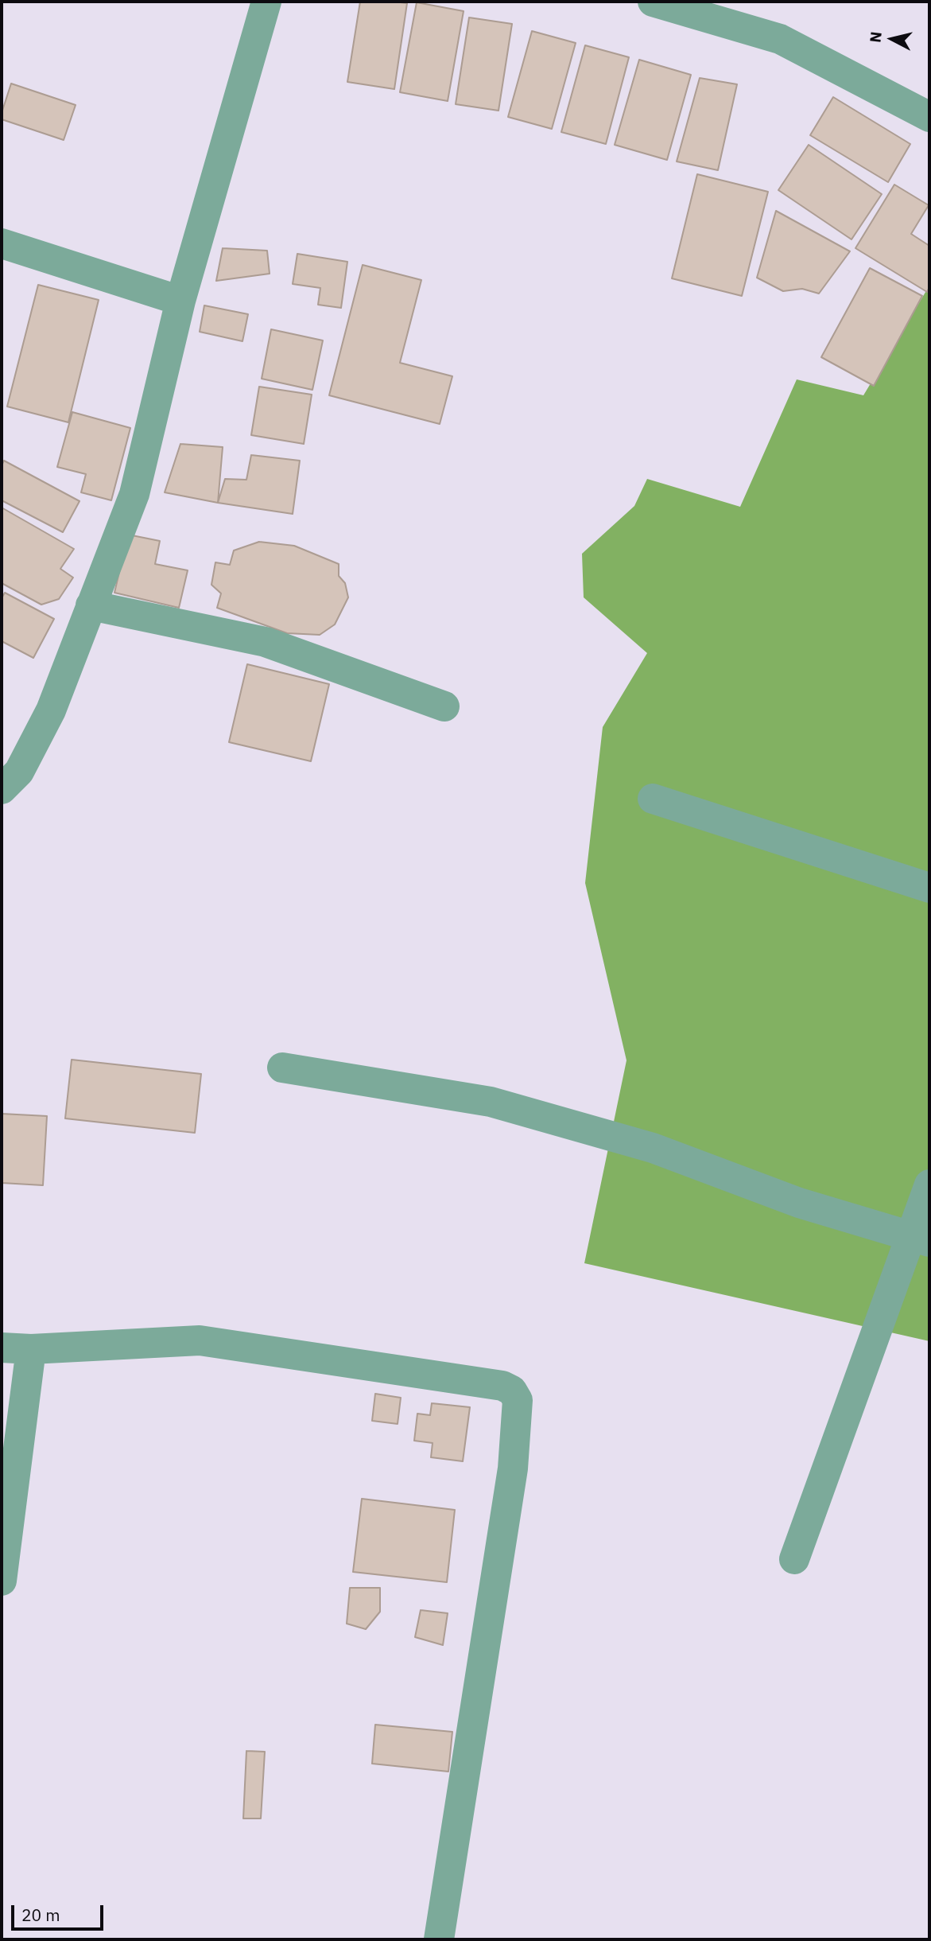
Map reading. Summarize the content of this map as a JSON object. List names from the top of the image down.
{
  "scale_bar": "20 m",
  "north": "left"
}
